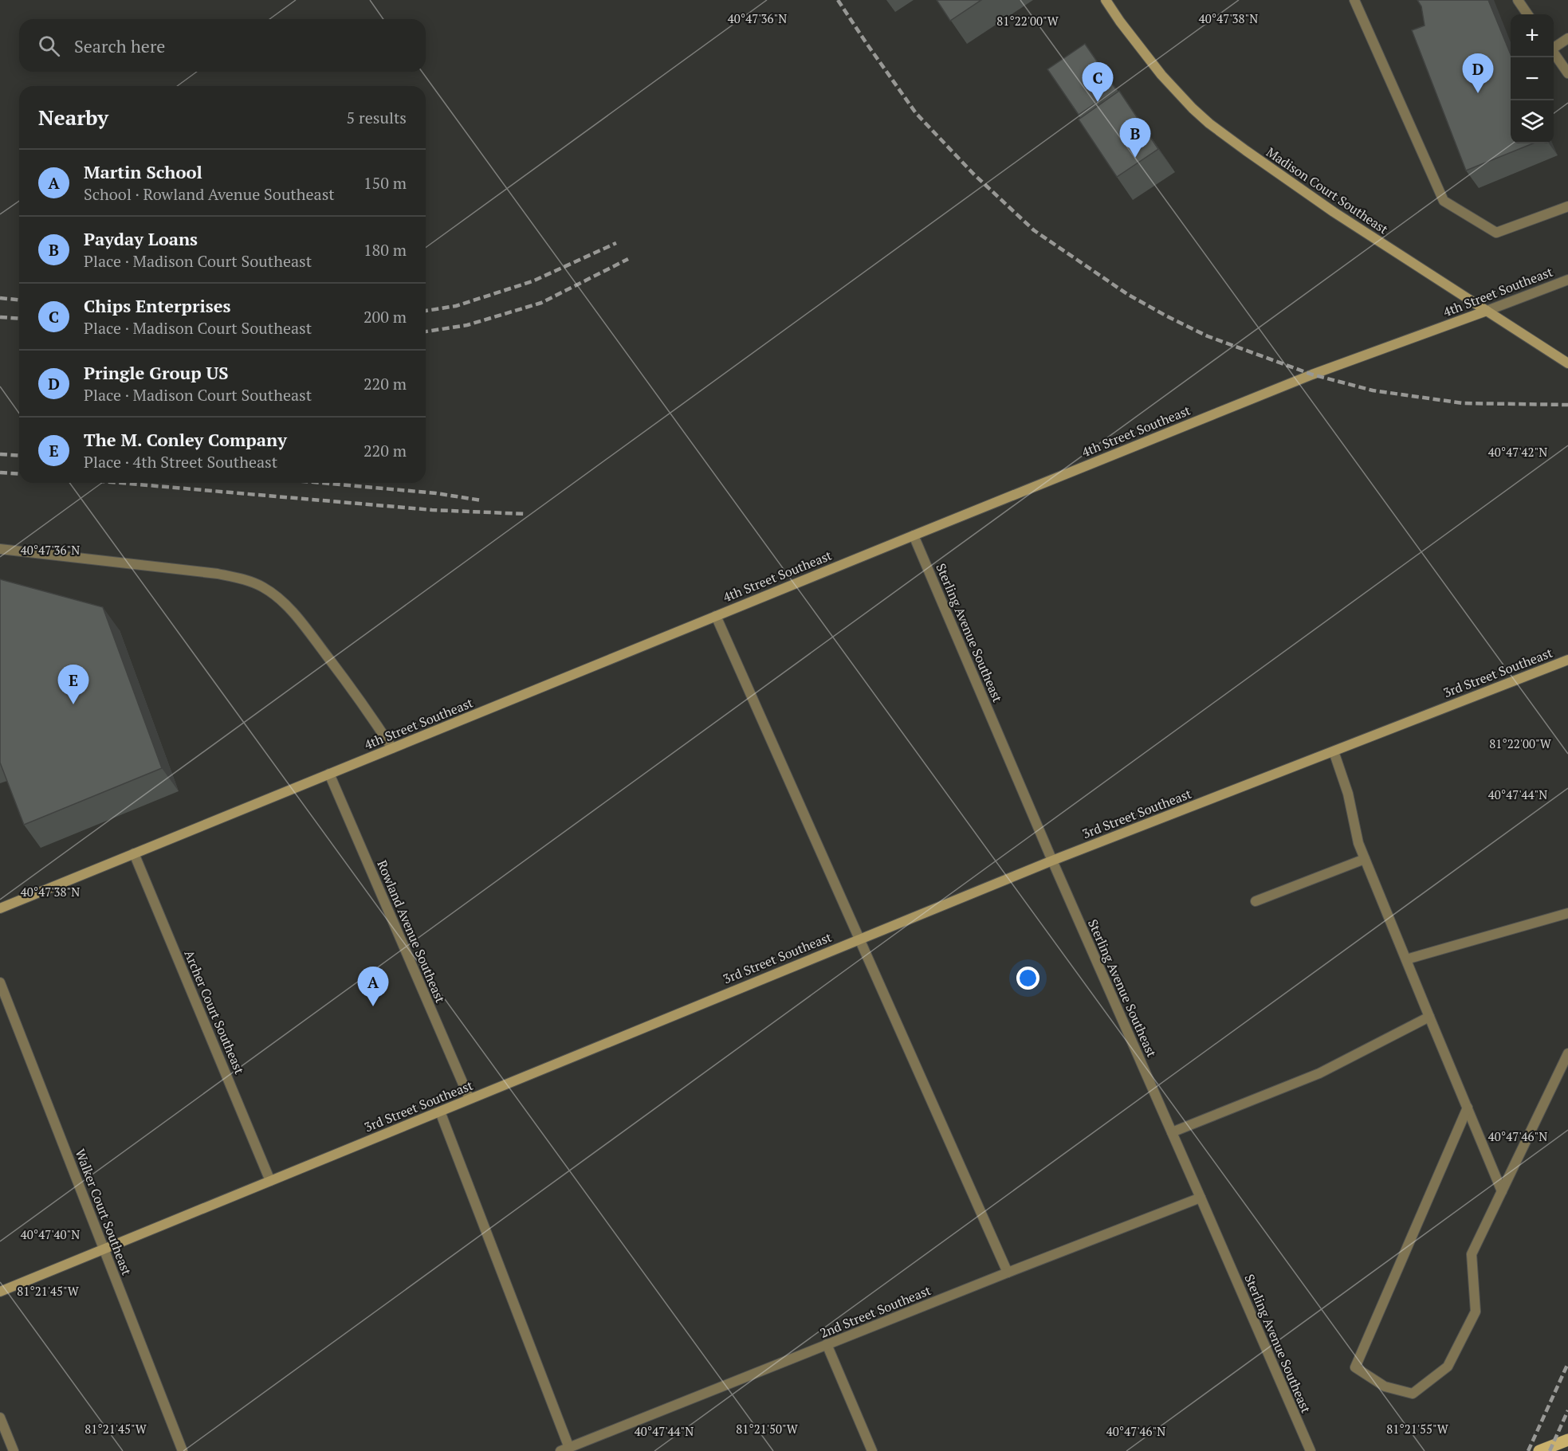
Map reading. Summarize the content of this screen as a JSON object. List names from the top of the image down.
{
  "streets": {
    "street": [
      "Madison Court Southeast",
      "4th Street Southeast",
      "Sterling Avenue Southeast",
      "3rd Street Southeast",
      "Rowland Avenue Southeast",
      "Archer Court Southeast",
      "Walker Court Southeast",
      "2nd Street Southeast"
    ]
  },
  "crossings": [
    ["Madison Court Southeast", "4th Street Southeast"],
    ["4th Street Southeast", "Sterling Avenue Southeast"],
    ["4th Street Southeast", "Rowland Avenue Southeast"],
    ["4th Street Southeast", "Archer Court Southeast"],
    ["Sterling Avenue Southeast", "3rd Street Southeast"],
    ["Sterling Avenue Southeast", "2nd Street Southeast"],
    ["3rd Street Southeast", "Rowland Avenue Southeast"],
    ["3rd Street Southeast", "Archer Court Southeast"],
    ["3rd Street Southeast", "Walker Court Southeast"]
  ],
  "page": {
    "map_buttons": ["+", "−"],
    "search": "Search here",
    "pins": [
      "D",
      "C",
      "B",
      "E",
      "A"
    ],
    "heading": ["Nearby", "5 results"],
    "list": [
      {
        "mark": "A",
        "name": "Martin School",
        "note": "School · Rowland Avenue Southeast",
        "value": "150 m"
      },
      {
        "mark": "B",
        "name": "Payday Loans",
        "note": "Place · Madison Court Southeast",
        "value": "180 m"
      },
      {
        "mark": "C",
        "name": "Chips Enterprises",
        "note": "Place · Madison Court Southeast",
        "value": "200 m"
      },
      {
        "mark": "D",
        "name": "Pringle Group US",
        "note": "Place · Madison Court Southeast",
        "value": "220 m"
      },
      {
        "mark": "E",
        "name": "The M. Conley Company",
        "note": "Place · 4th Street Southeast",
        "value": "220 m"
      }
    ]
  },
  "coordinates": [
    "40°47'36\"N",
    "40°47'38\"N",
    "81°22'00\"W",
    "40°47'42\"N",
    "40°47'44\"N",
    "40°47'46\"N",
    "40°47'40\"N",
    "81°21'45\"W",
    "81°21'50\"W",
    "81°21'55\"W"
  ]
}
